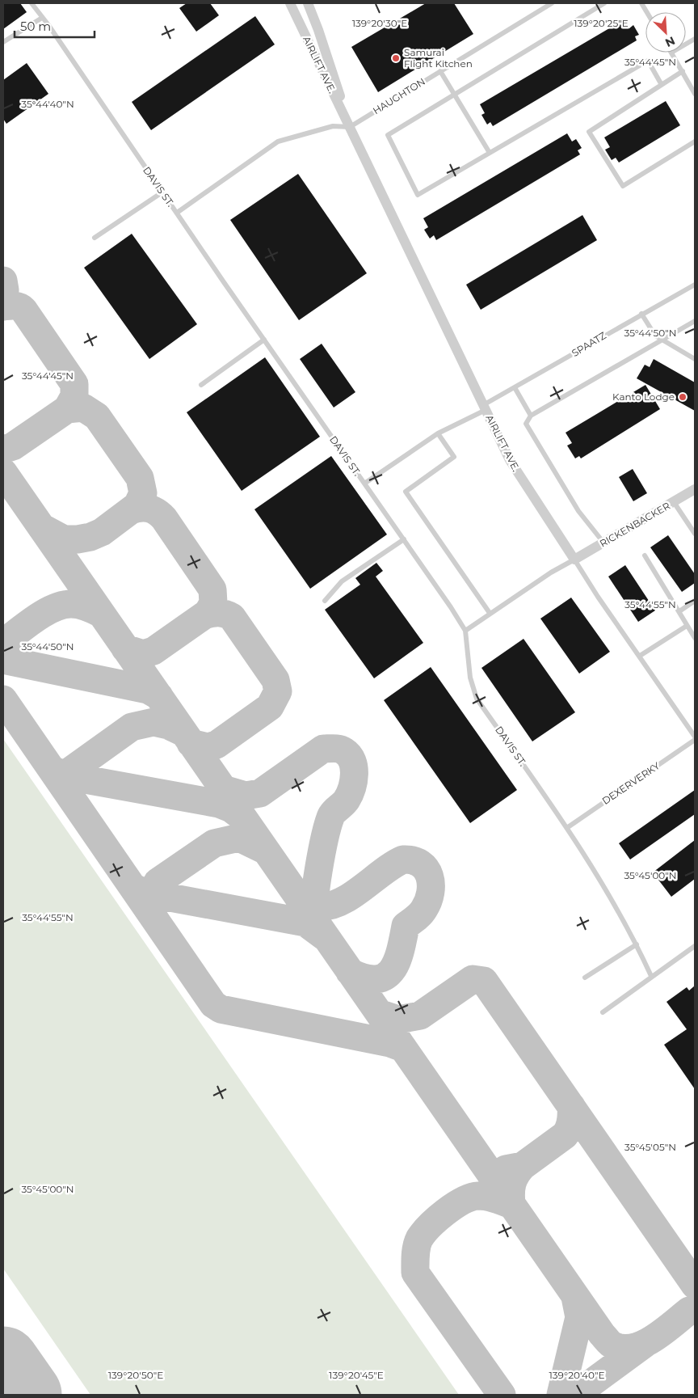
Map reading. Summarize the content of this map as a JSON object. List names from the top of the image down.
{
  "streets": {
    "street": ["AIRLIFT AVE.", "RICKENBACKER"],
    "lane": [
      "HAUGHTON",
      "DAVIS ST.",
      "SPAATZ",
      "DEXERVERKY"
    ]
  },
  "crossings": [
    ["AIRLIFT AVE.", "HAUGHTON"],
    ["AIRLIFT AVE.", "SPAATZ"],
    ["AIRLIFT AVE.", "RICKENBACKER"],
    ["DAVIS ST.", "SPAATZ"],
    ["DAVIS ST.", "DEXERVERKY"]
  ],
  "places": ["Samurai Flight Kitchen", "Kanto Lodge"],
  "scale_bar": "50 m",
  "north": "bottom right",
  "coordinates": [
    "139°20'30\"E",
    "139°20'25\"E",
    "35°44'45\"N",
    "35°44'40\"N",
    "35°44'50\"N",
    "35°44'55\"N",
    "35°45'00\"N",
    "35°45'05\"N",
    "139°20'50\"E",
    "139°20'45\"E",
    "139°20'40\"E"
  ]
}
